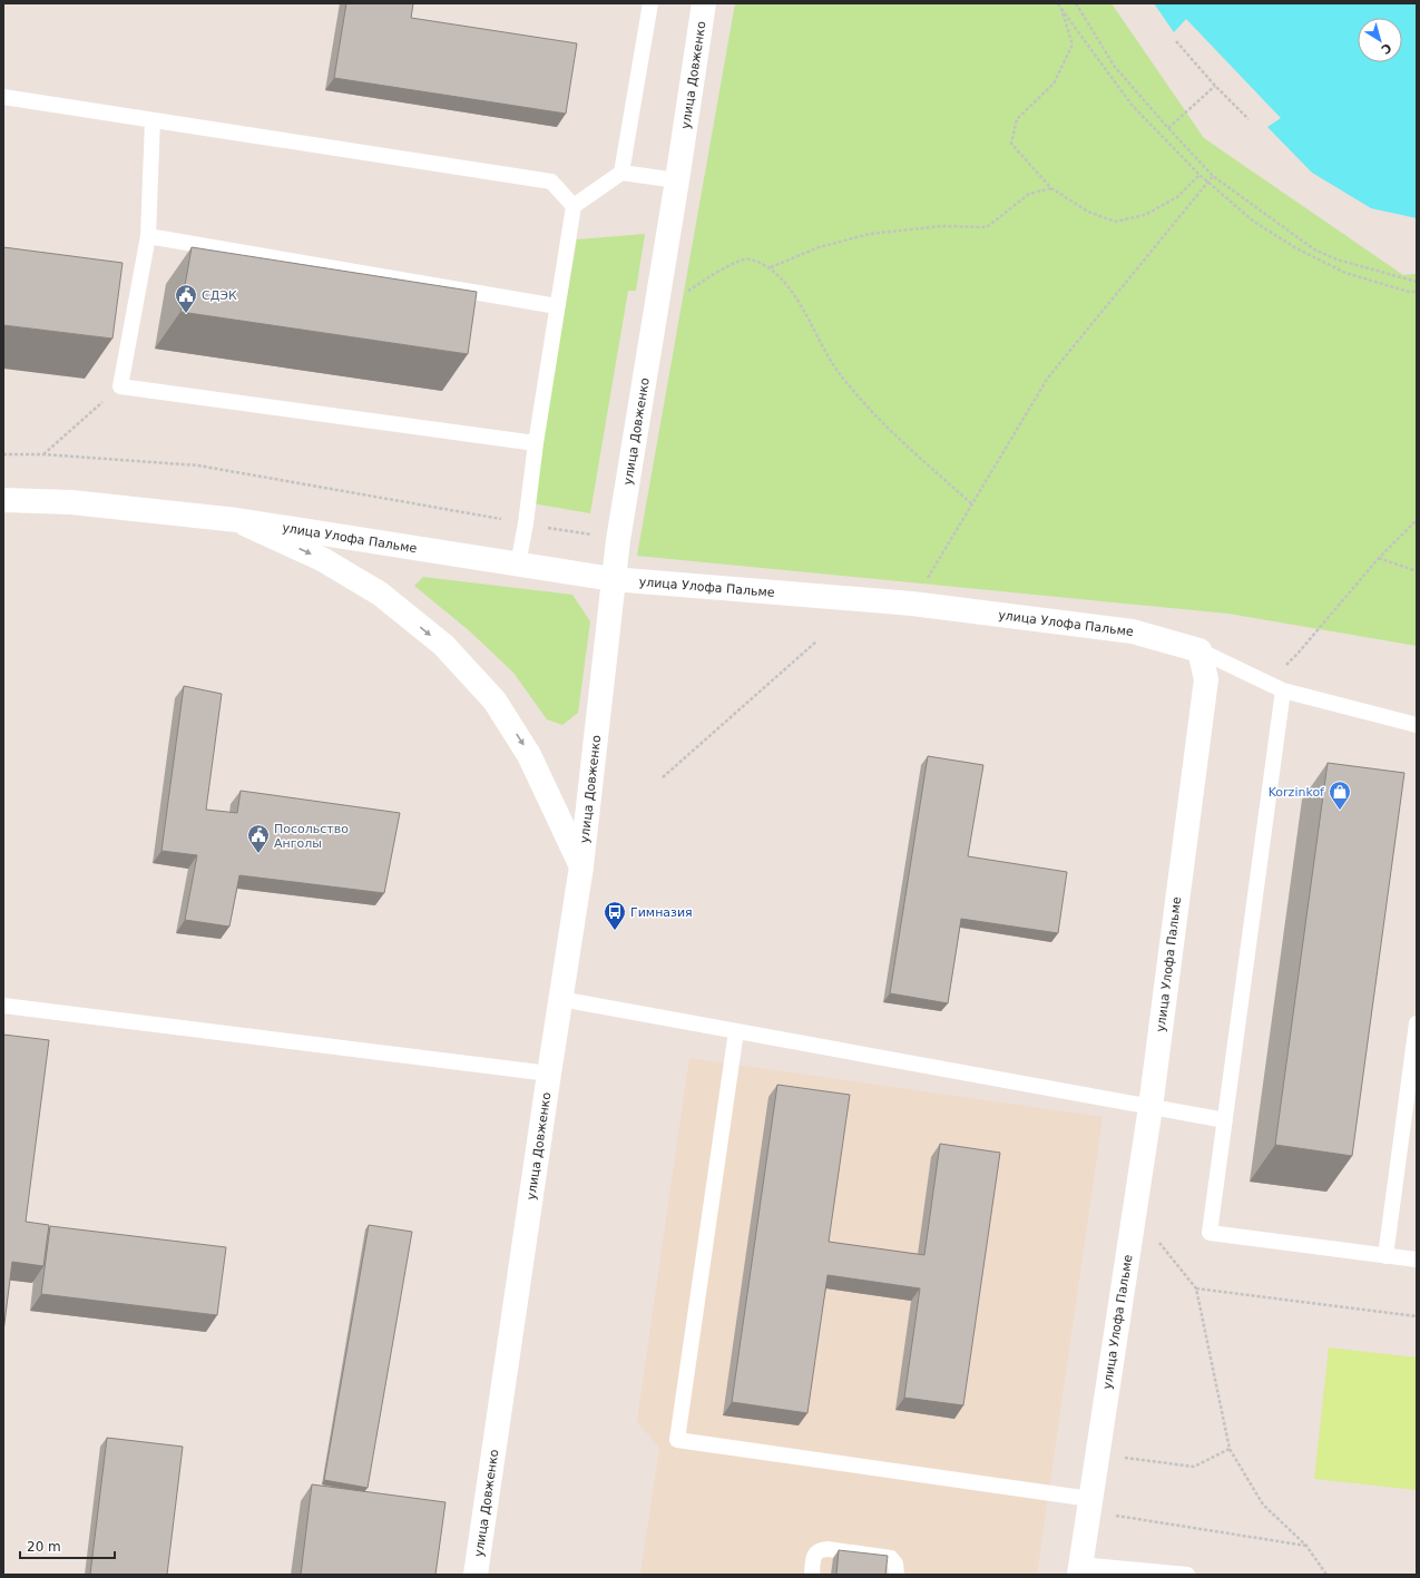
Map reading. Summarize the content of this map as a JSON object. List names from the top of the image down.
{
  "streets": {
    "street": ["улица Довженко", "улица Улофа Пальме"]
  },
  "crossings": [
    ["улица Довженко", "улица Улофа Пальме"]
  ],
  "places": {
    "public building": ["СДЭК", "Посольство Анголы"],
    "shop": ["Korzinkof"],
    "bus stop": ["Гимназия"]
  },
  "scale_bar": "20 m",
  "north": "bottom right"
}
